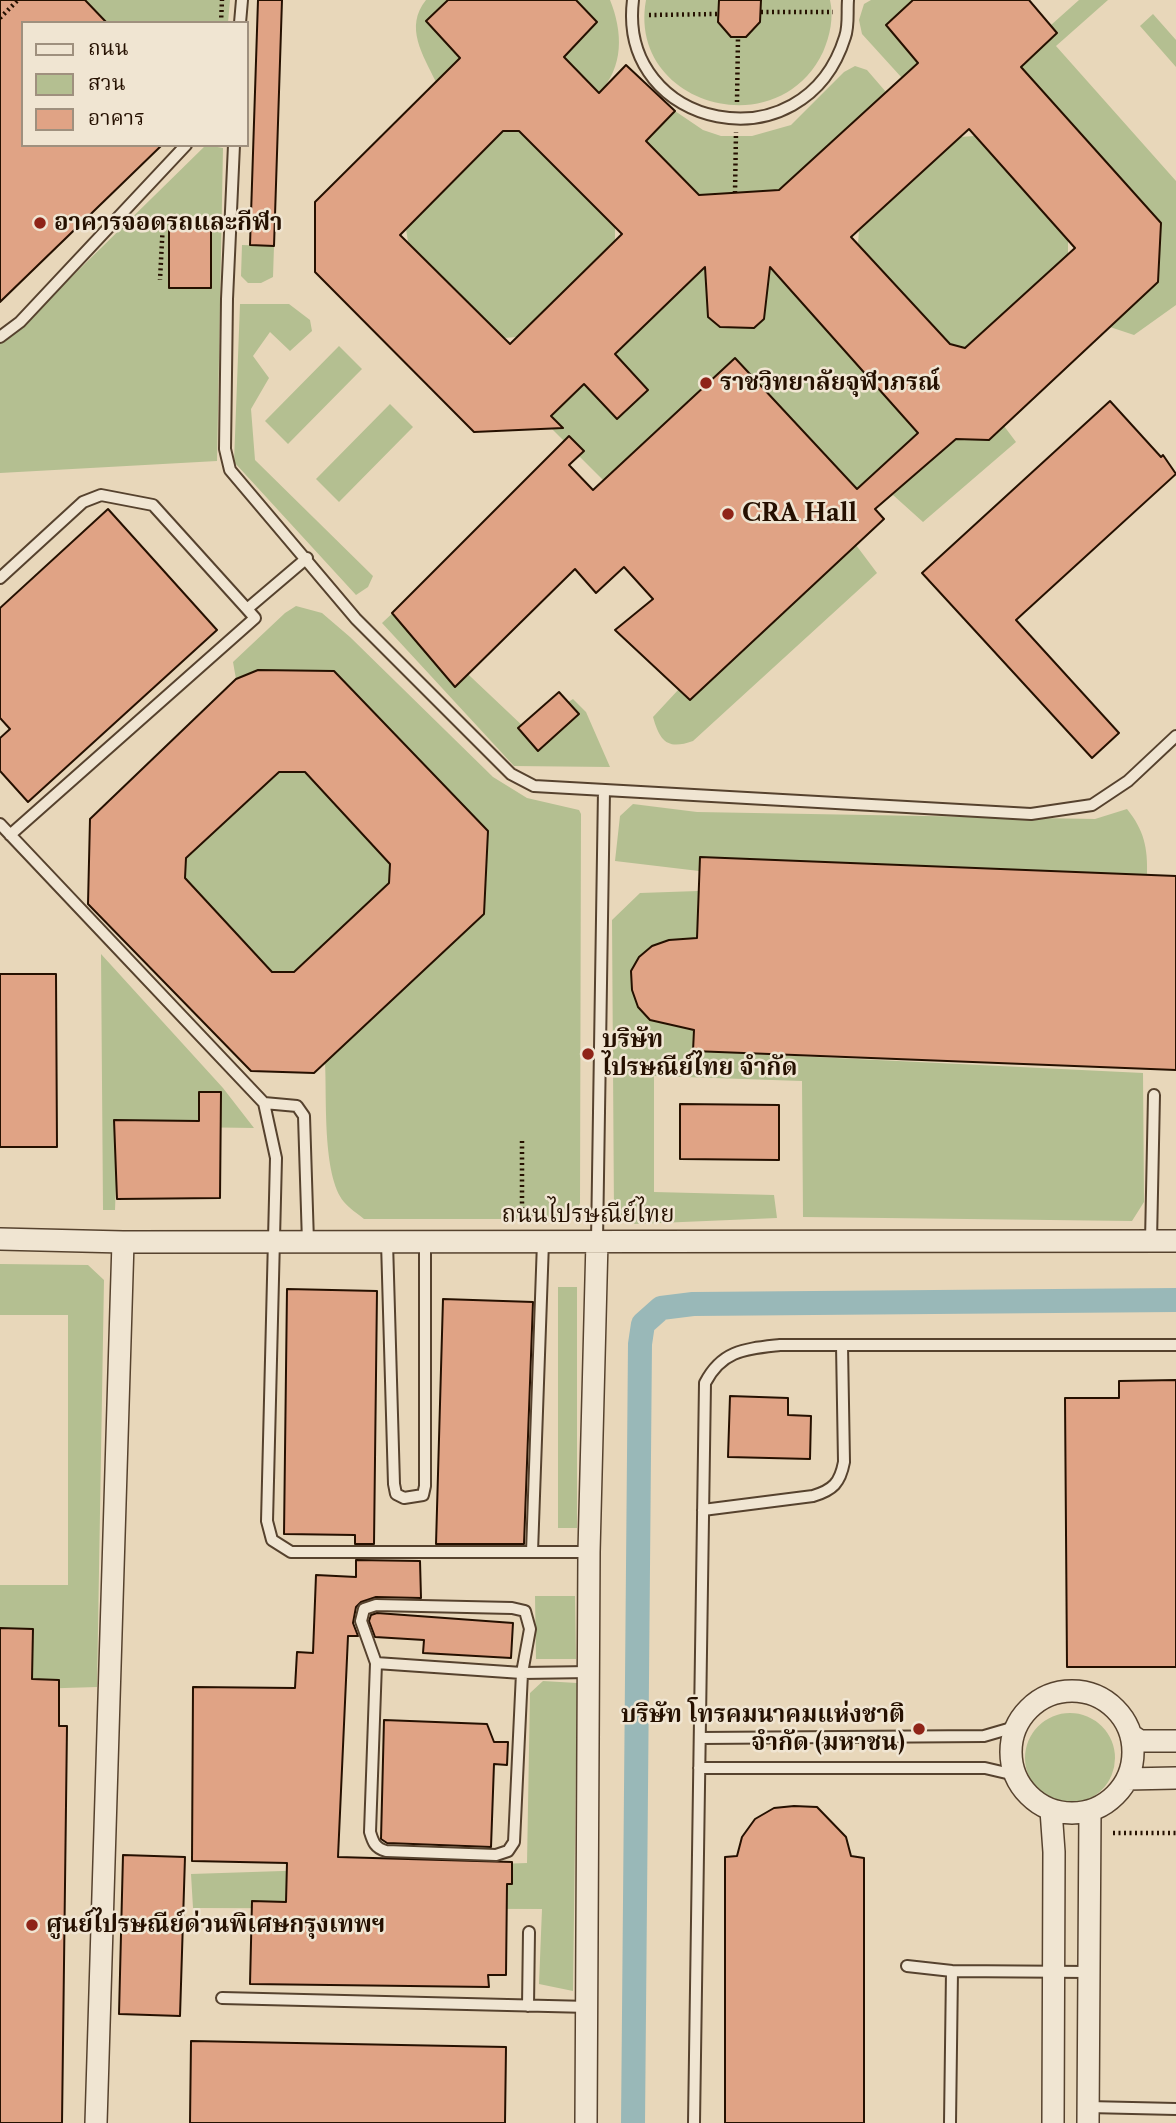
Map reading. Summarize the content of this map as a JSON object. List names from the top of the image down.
{
  "streets": {
    "street": ["ถนนไปรษณีย์ไทย"]
  },
  "places": [
    "อาคารจอดรถและกีฬา",
    "ราชวิทยาลัยจุฬาภรณ์",
    "CRA Hall",
    "บริษัท ไปรษณีย์ไทย จำกัด",
    "บริษัท โทรคมนาคมแห่งชาติ จำกัด (มหาชน)",
    "ศูนย์ไปรษณีย์ด่วนพิเศษกรุงเทพฯ"
  ],
  "legend": ["ถนน", "สวน", "อาคาร"]
}
